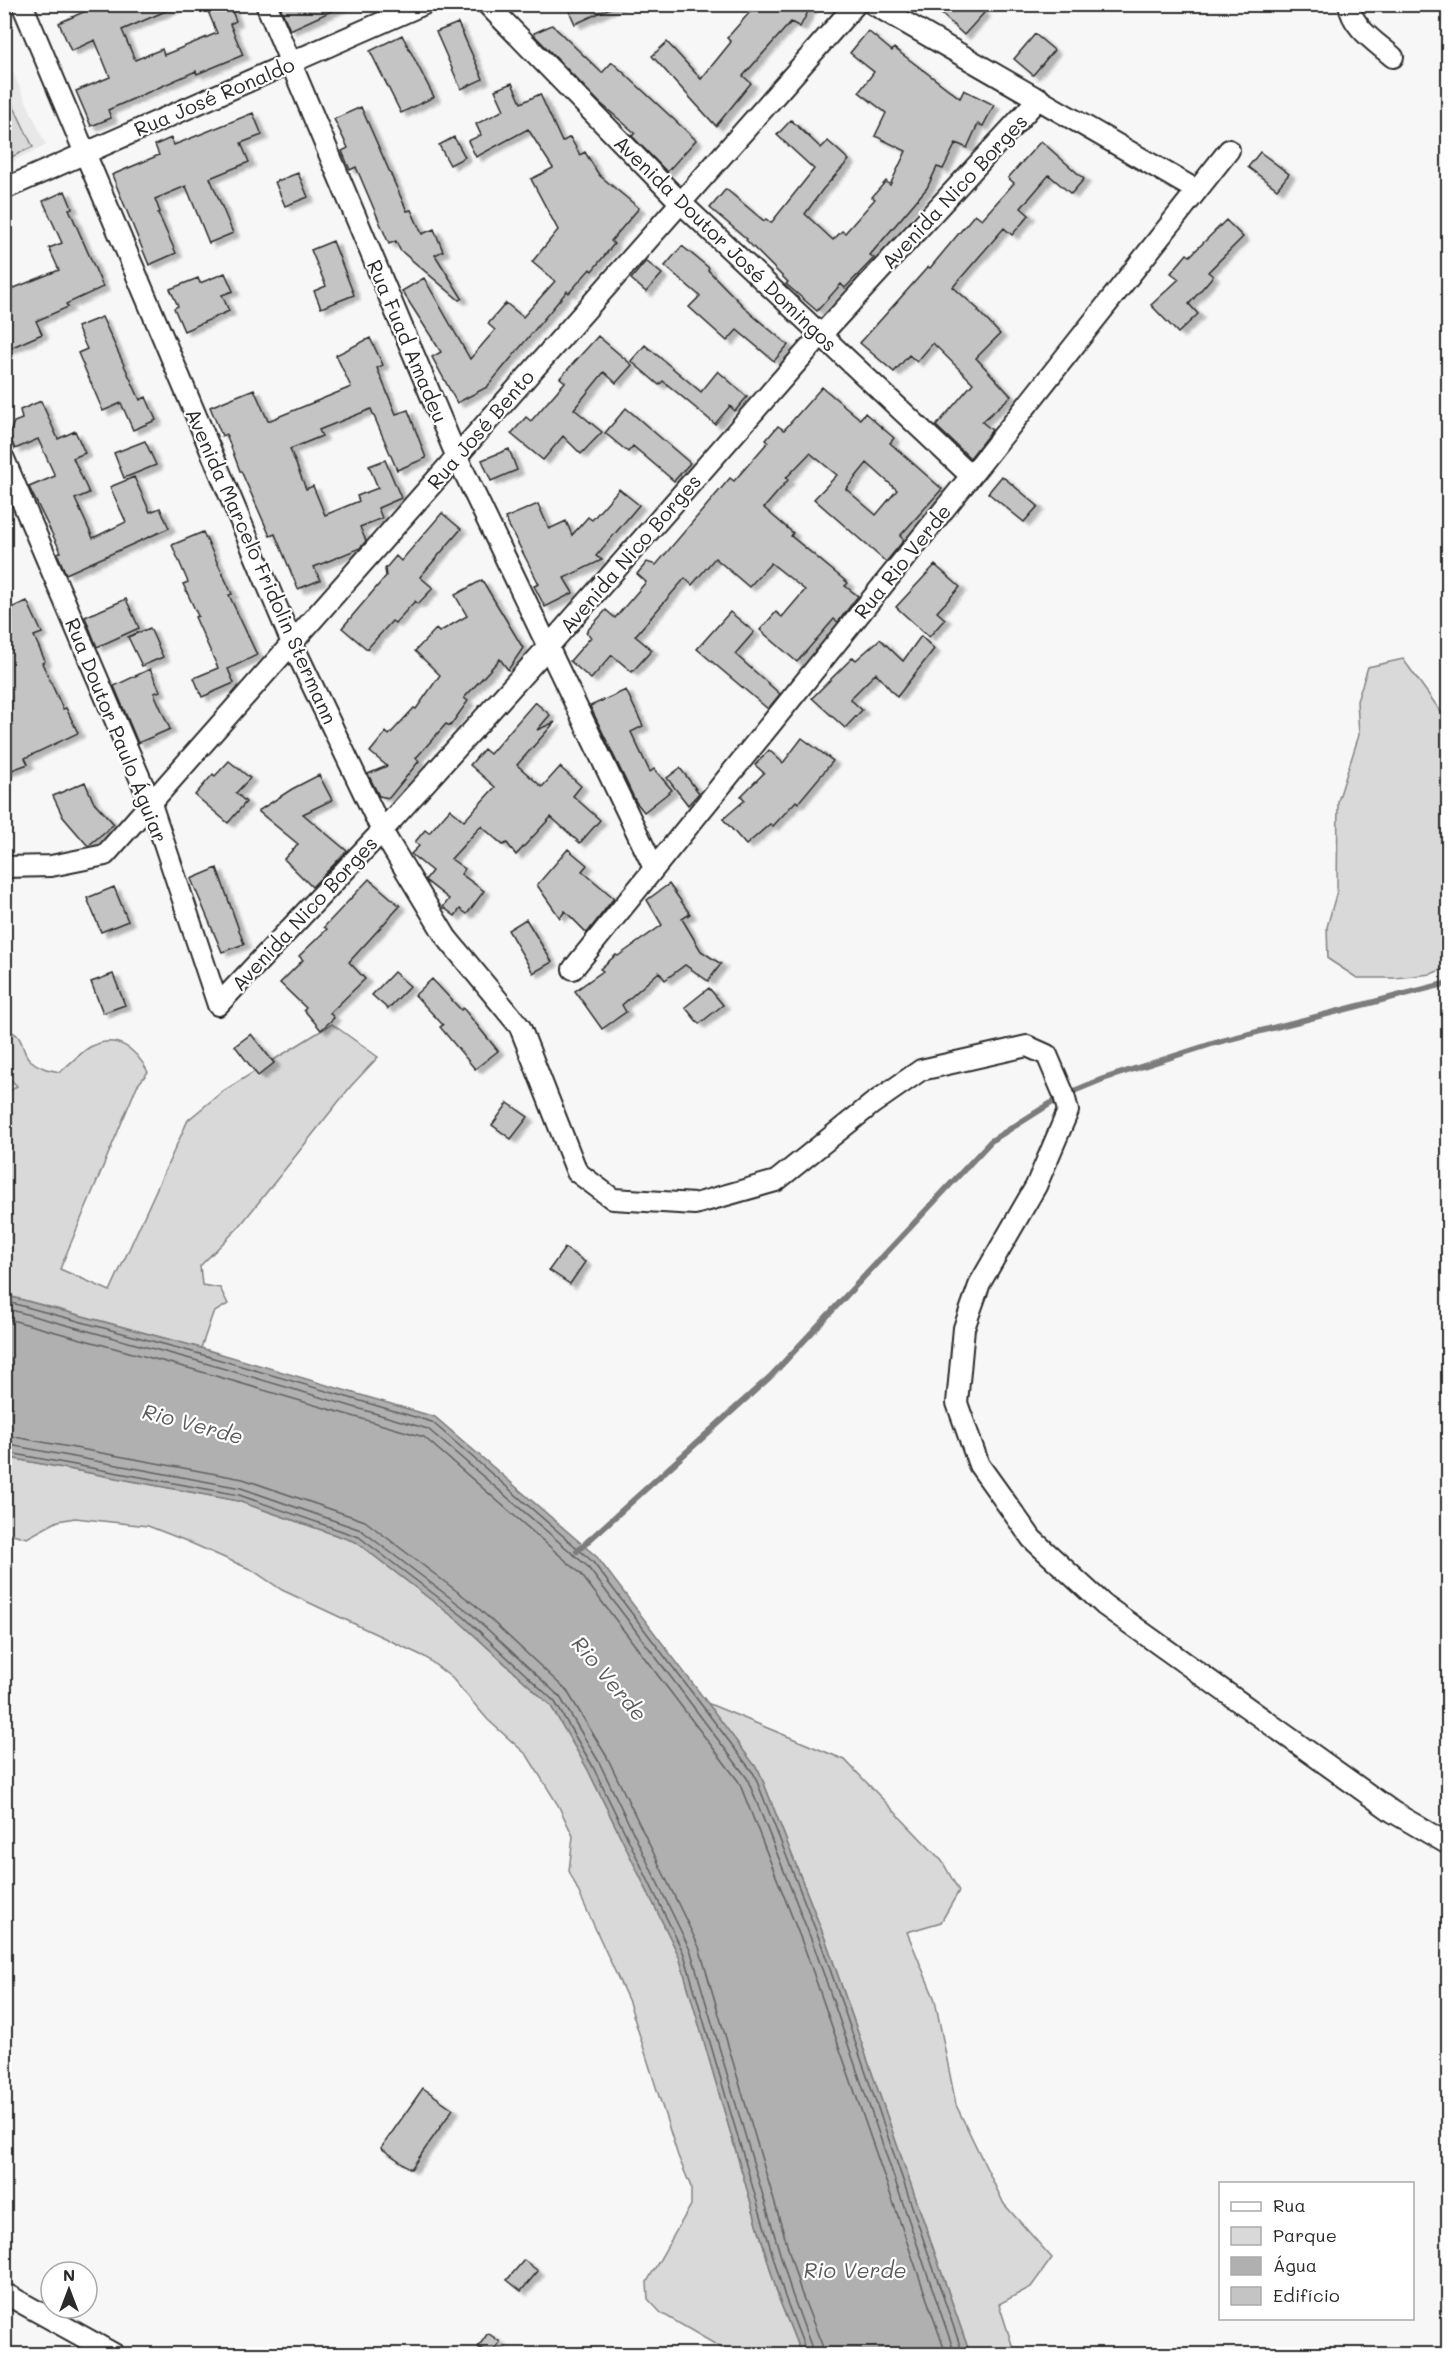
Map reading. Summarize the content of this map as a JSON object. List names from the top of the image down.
{
  "streets": {
    "street": [
      "Rua José Ronaldo",
      "Avenida Nico Borges",
      "Avenida Doutor José Domingos",
      "Rua Fuad Amadeu",
      "Rua José Bento",
      "Rua Rio Verde",
      "Avenida Marcelo Fridolin Stermann",
      "Rua Doutor Paulo Águiar"
    ]
  },
  "crossings": [
    ["Rua José Ronaldo", "Rua Fuad Amadeu"],
    ["Rua José Ronaldo", "Avenida Marcelo Fridolin Stermann"],
    ["Avenida Nico Borges", "Avenida Doutor José Domingos"],
    ["Avenida Nico Borges", "Rua Fuad Amadeu"],
    ["Avenida Nico Borges", "Avenida Marcelo Fridolin Stermann"],
    ["Avenida Nico Borges", "Rua Doutor Paulo Águiar"],
    ["Avenida Doutor José Domingos", "Rua José Bento"],
    ["Avenida Doutor José Domingos", "Rua Rio Verde"],
    ["Rua Fuad Amadeu", "Rua José Bento"],
    ["Rua Fuad Amadeu", "Rua Rio Verde"],
    ["Rua José Bento", "Avenida Marcelo Fridolin Stermann"],
    ["Rua José Bento", "Rua Doutor Paulo Águiar"]
  ],
  "water": ["Rio Verde"],
  "legend": [
    "Rua",
    "Parque",
    "Água",
    "Edifício"
  ],
  "north": "top"
}
